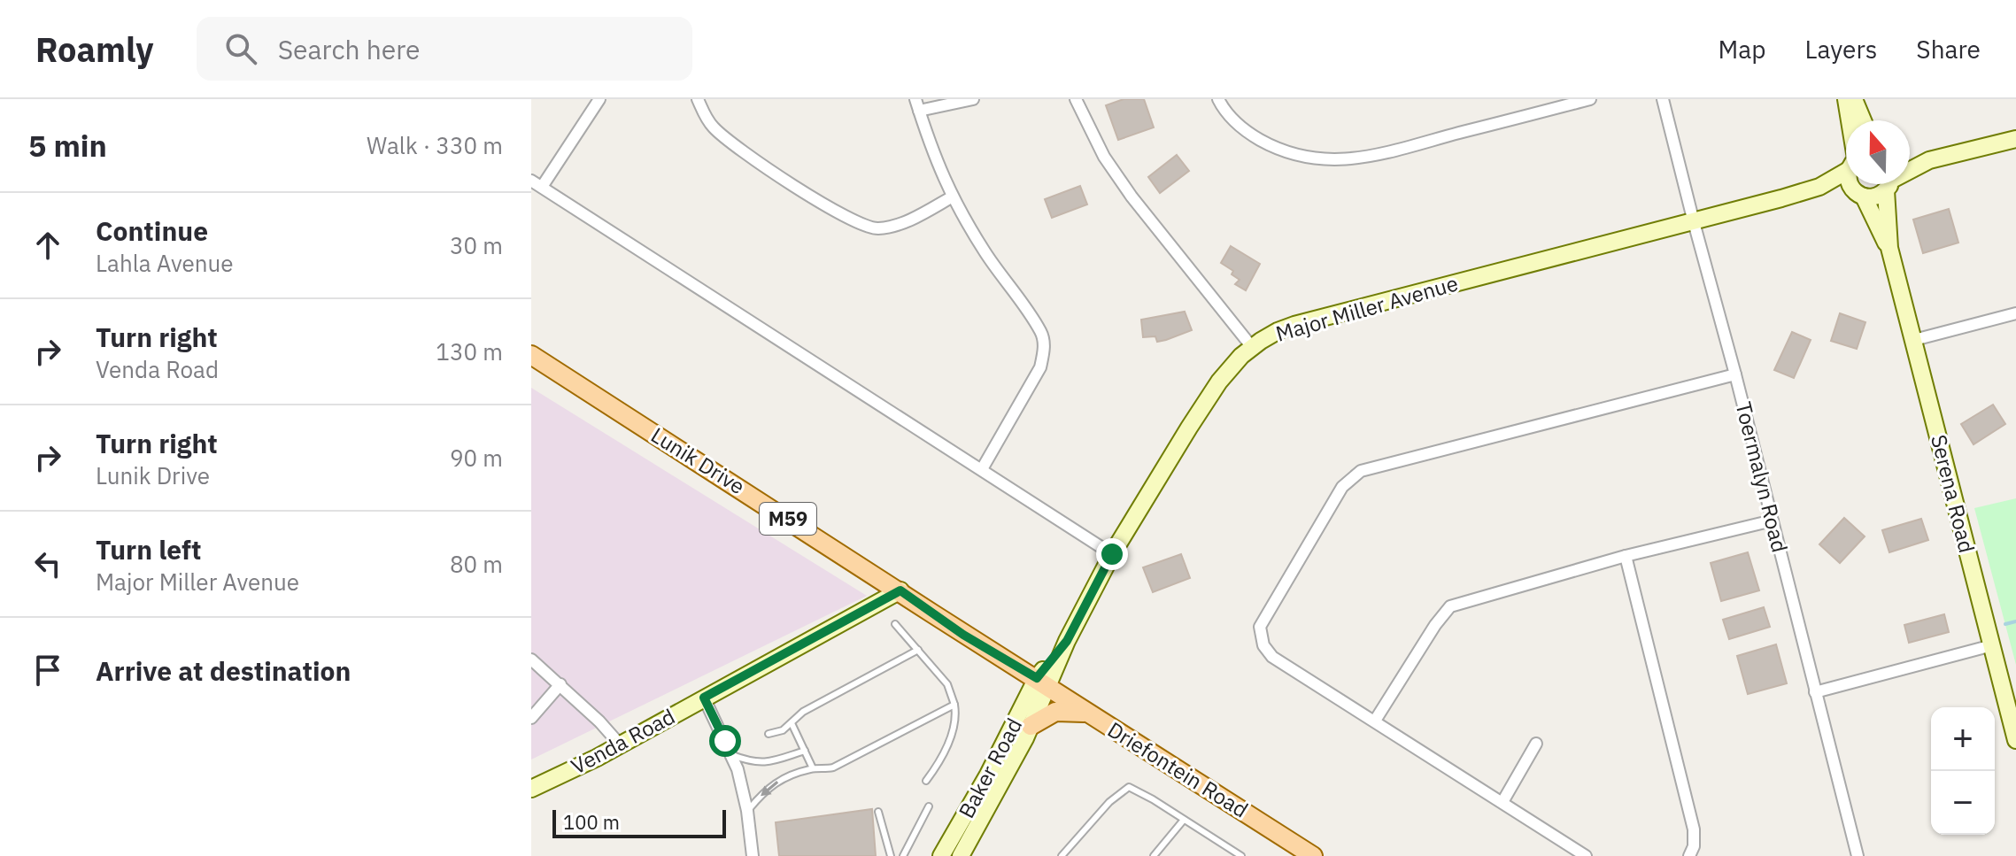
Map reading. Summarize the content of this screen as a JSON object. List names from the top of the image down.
{
  "streets": {
    "main road": ["Lunik Drive", "M59", "Driefontein Road"],
    "street": [
      "Major Miller Avenue",
      "Toermalyn Road",
      "Serena Road",
      "Venda Road",
      "Baker Road"
    ]
  },
  "crossings": [
    ["Major Miller Avenue", "Lunik Drive"],
    ["Major Miller Avenue", "Toermalyn Road"],
    ["Major Miller Avenue", "Serena Road"],
    ["Major Miller Avenue", "Baker Road"],
    ["Major Miller Avenue", "Driefontein Road"],
    ["Lunik Drive", "Venda Road"],
    ["Lunik Drive", "Baker Road"],
    ["Lunik Drive", "Driefontein Road"],
    ["Baker Road", "Driefontein Road"]
  ],
  "scale_bar": "100 m",
  "north": "top",
  "page": {
    "header": "Roamly",
    "search": "Search here",
    "nav": ["Map", "Layers", "Share"],
    "heading": ["5 min", "Walk · 330 m"],
    "list": [
      ["Continue", "Lahla Avenue", "30 m"],
      ["Turn right", "Venda Road", "130 m"],
      ["Turn right", "Lunik Drive", "90 m"],
      ["Turn left", "Major Miller Avenue", "80 m"],
      "Arrive at destination"
    ],
    "map_buttons": ["+", "−"],
    "scale": "100 m"
  }
}
